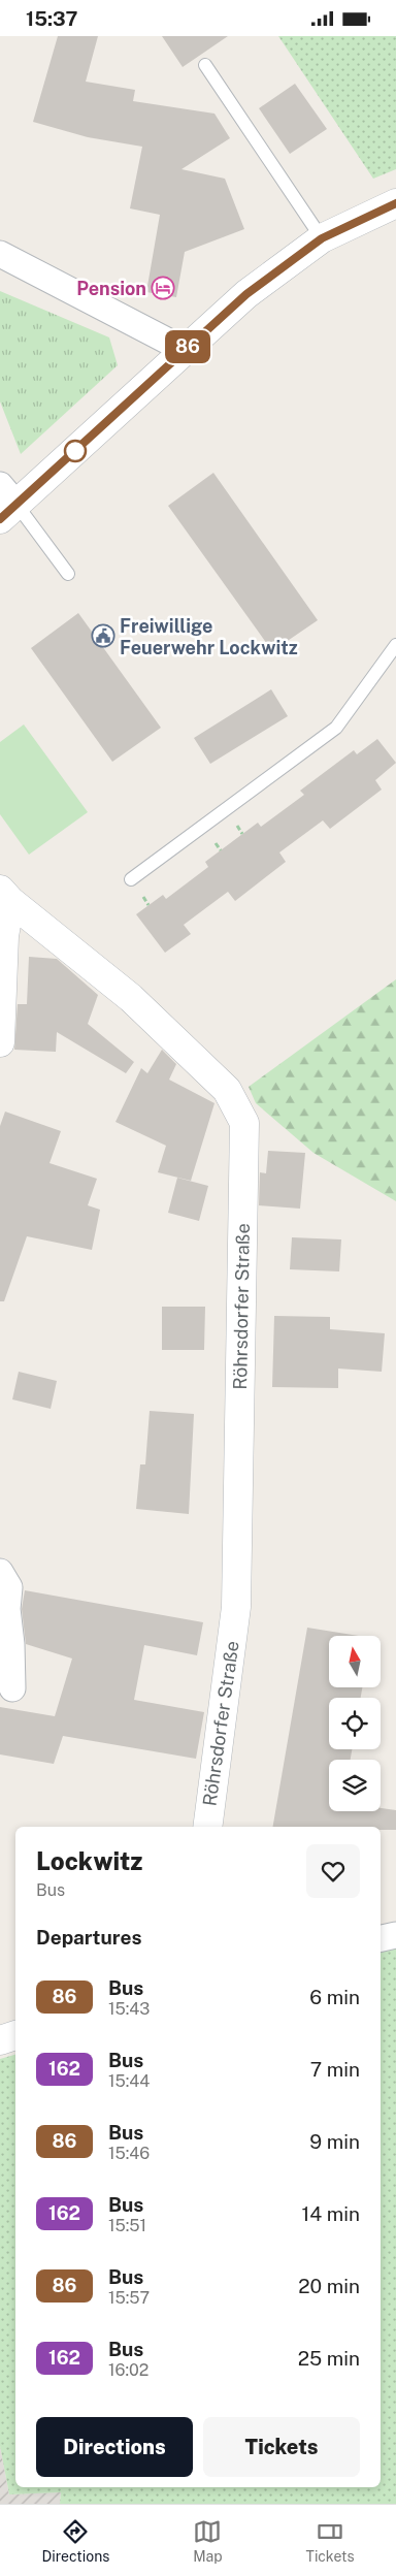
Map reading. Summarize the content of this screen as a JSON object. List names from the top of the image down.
{
  "streets": {
    "street": ["Röhrsdorfer Straße"]
  },
  "places": {
    "hotel": ["Pension"],
    "public building": ["Freiwillige Feuerwehr Lockwitz"]
  },
  "lines": ["bus line 86"],
  "north": "top",
  "page": {
    "status": "15:37",
    "on_map": "86",
    "heading": [
      ["Lockwitz", "Bus"],
      "Departures"
    ],
    "list": [
      {
        "mark": "86",
        "name": "Bus",
        "note": "15:43",
        "value": "6 min"
      },
      {
        "mark": "162",
        "name": "Bus",
        "note": "15:44",
        "value": "7 min"
      },
      {
        "mark": "86",
        "name": "Bus",
        "note": "15:46",
        "value": "9 min"
      },
      {
        "mark": "162",
        "name": "Bus",
        "note": "15:51",
        "value": "14 min"
      },
      {
        "mark": "86",
        "name": "Bus",
        "note": "15:57",
        "value": "20 min"
      },
      {
        "mark": "162",
        "name": "Bus",
        "note": "16:02",
        "value": "25 min"
      }
    ],
    "buttons": ["Directions", "Tickets"],
    "tabs": ["Directions", "Map", "Tickets"]
  }
}
